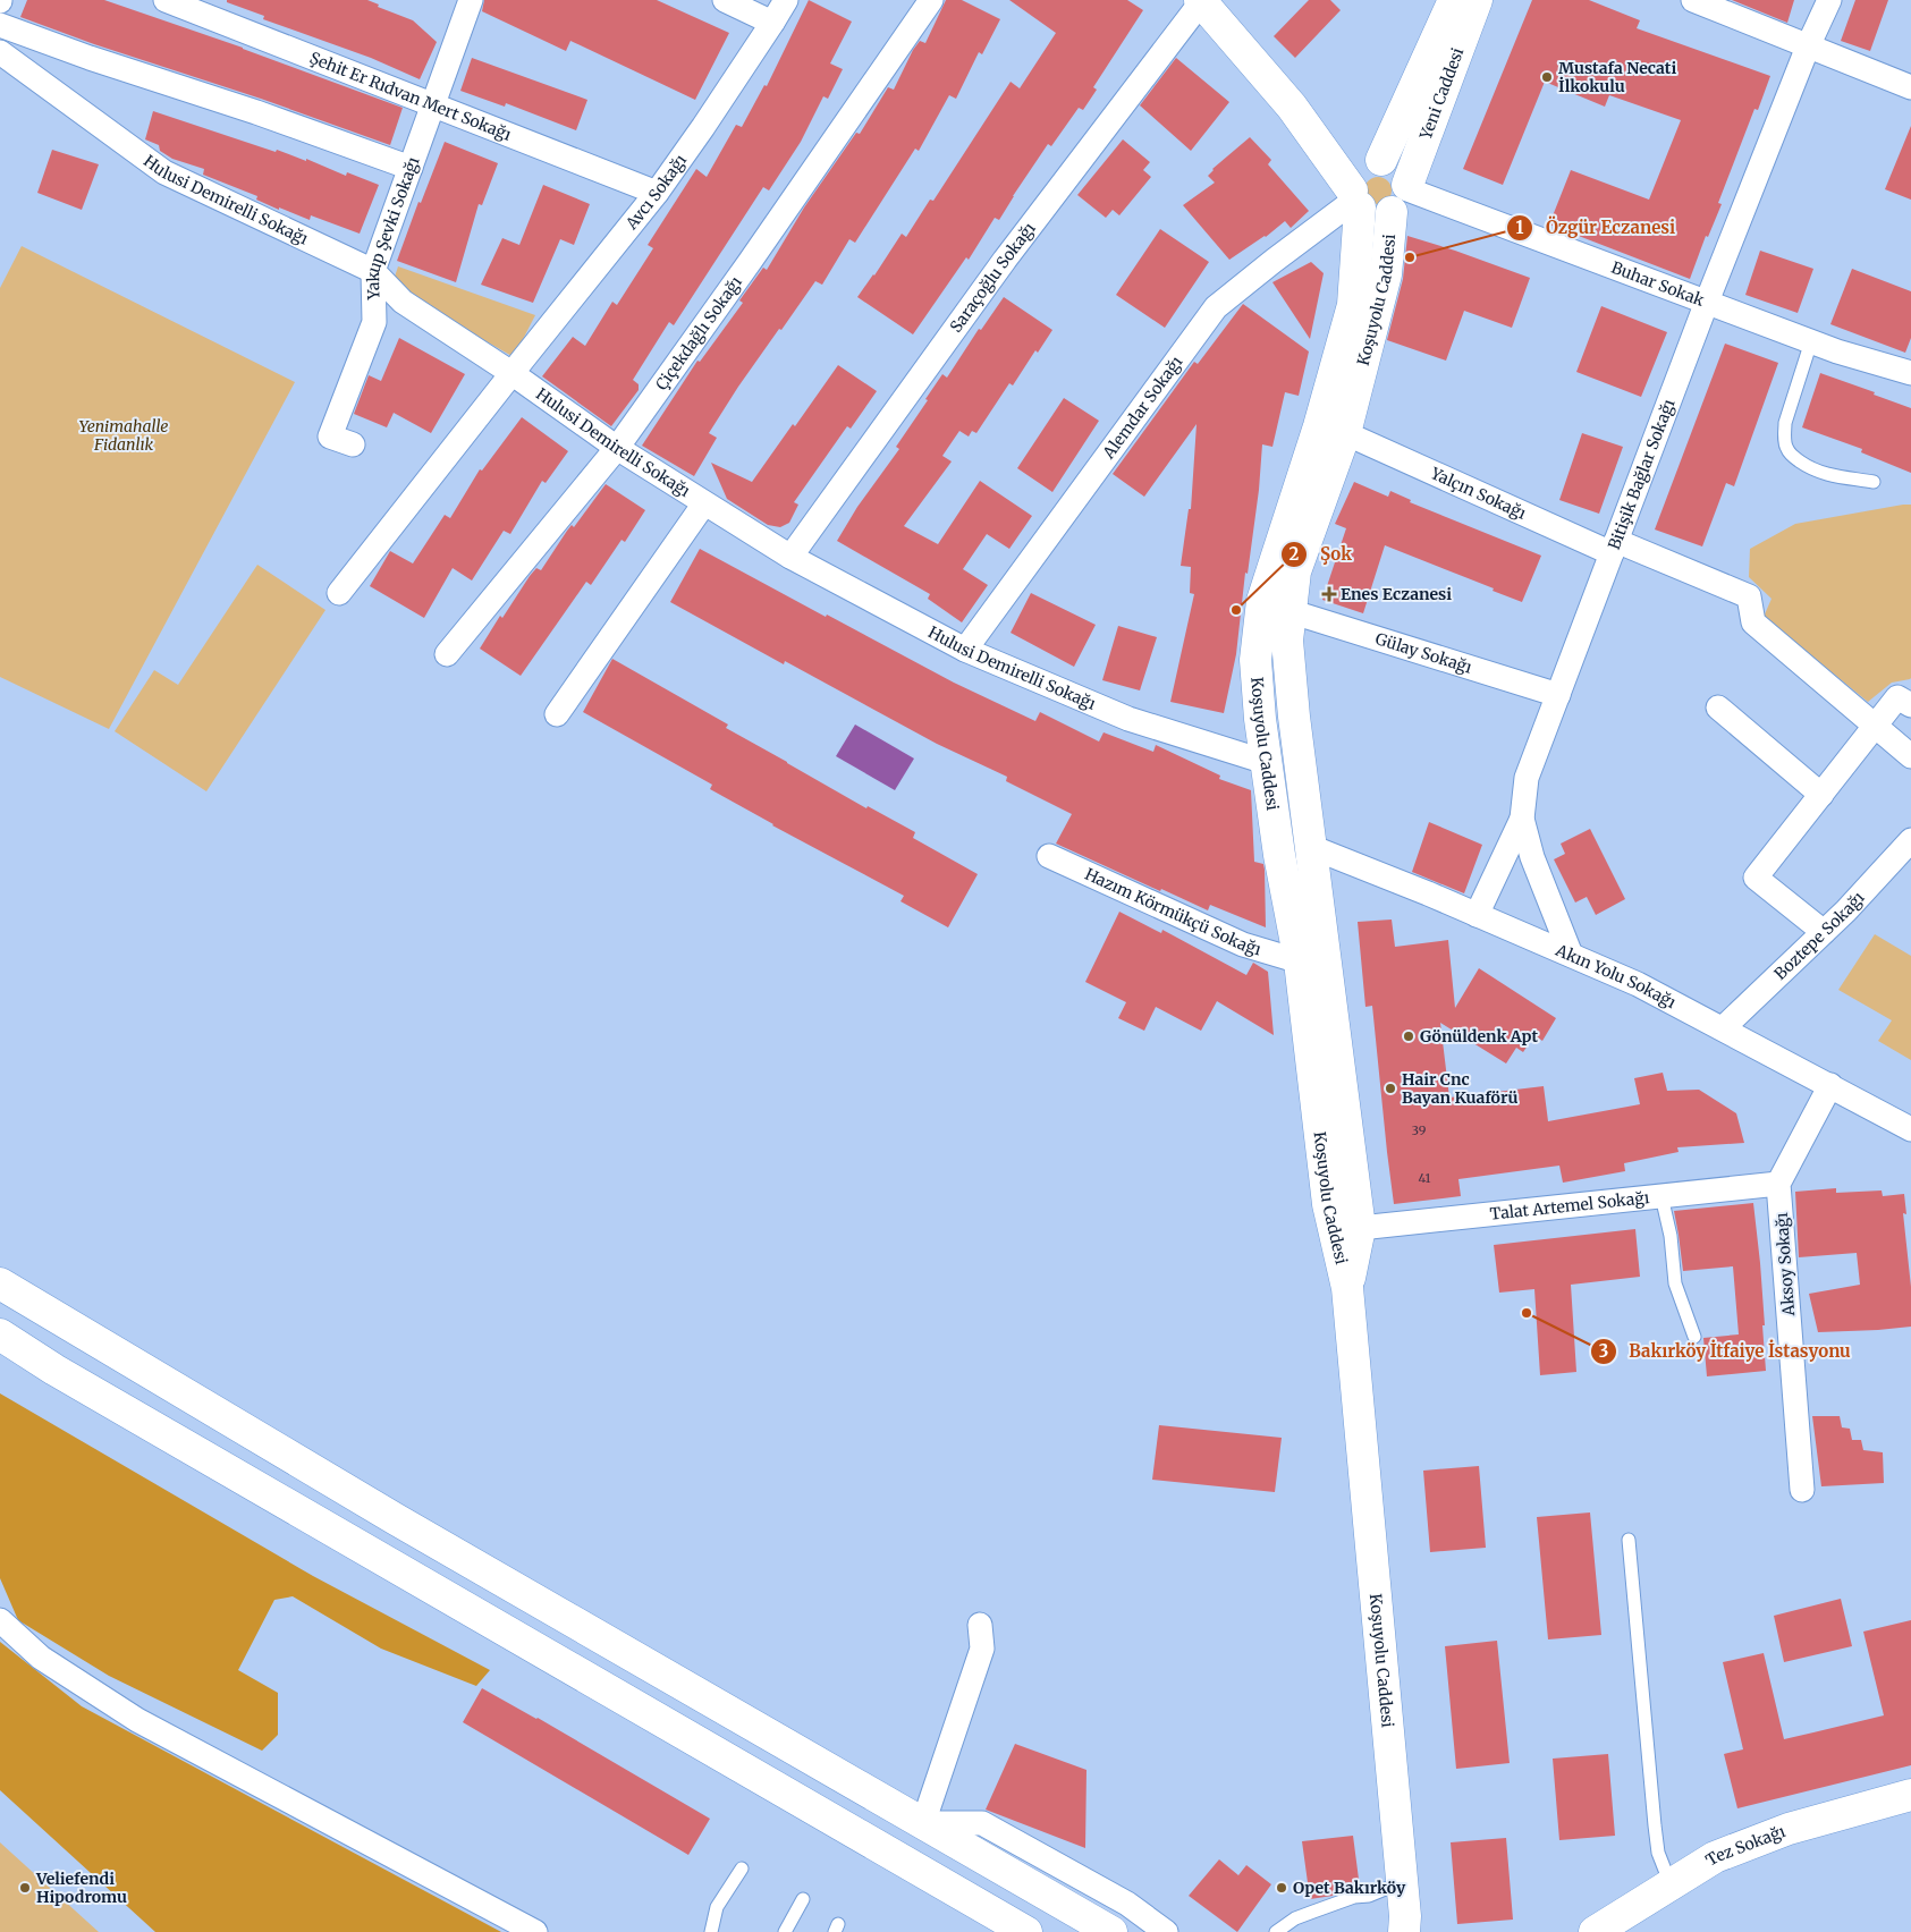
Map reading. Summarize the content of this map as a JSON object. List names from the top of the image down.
{
  "streets": {
    "street": [
      "Yeni Caddesi",
      "Şehit Er Rıdvan Mert Sokağı",
      "Avcı Sokağı",
      "Hulusi Demirelli Sokağı",
      "Yakup Şevki Sokağı",
      "Saraçoğlu Sokağı",
      "Buhar Sokak",
      "Koşuyolu Caddesi",
      "Çiçekdağlı Sokağı",
      "Alemdar Sokağı",
      "Bitişik Bağlar Sokağı",
      "Yalçın Sokağı",
      "Gülay Sokağı",
      "Hazım Körmükçü Sokağı",
      "Boztepe Sokağı",
      "Akın Yolu Sokağı",
      "Talat Artemel Sokağı",
      "Aksoy Sokağı",
      "Tez Sokağı"
    ]
  },
  "crossings": [
    ["Yeni Caddesi", "Buhar Sokak"],
    ["Yeni Caddesi", "Koşuyolu Caddesi"],
    ["Yeni Caddesi", "Alemdar Sokağı"],
    ["Şehit Er Rıdvan Mert Sokağı", "Avcı Sokağı"],
    ["Şehit Er Rıdvan Mert Sokağı", "Yakup Şevki Sokağı"],
    ["Avcı Sokağı", "Hulusi Demirelli Sokağı"],
    ["Hulusi Demirelli Sokağı", "Yakup Şevki Sokağı"],
    ["Hulusi Demirelli Sokağı", "Saraçoğlu Sokağı"],
    ["Hulusi Demirelli Sokağı", "Koşuyolu Caddesi"],
    ["Hulusi Demirelli Sokağı", "Çiçekdağlı Sokağı"],
    ["Hulusi Demirelli Sokağı", "Alemdar Sokağı"],
    ["Buhar Sokak", "Koşuyolu Caddesi"],
    ["Buhar Sokak", "Bitişik Bağlar Sokağı"],
    ["Koşuyolu Caddesi", "Alemdar Sokağı"],
    ["Koşuyolu Caddesi", "Yalçın Sokağı"],
    ["Koşuyolu Caddesi", "Gülay Sokağı"],
    ["Koşuyolu Caddesi", "Hazım Körmükçü Sokağı"],
    ["Koşuyolu Caddesi", "Akın Yolu Sokağı"],
    ["Koşuyolu Caddesi", "Talat Artemel Sokağı"],
    ["Bitişik Bağlar Sokağı", "Yalçın Sokağı"],
    ["Bitişik Bağlar Sokağı", "Gülay Sokağı"],
    ["Bitişik Bağlar Sokağı", "Akın Yolu Sokağı"],
    ["Boztepe Sokağı", "Akın Yolu Sokağı"],
    ["Talat Artemel Sokağı", "Aksoy Sokağı"]
  ],
  "parks": ["Yenimahalle Fidanlık"],
  "places": {
    "other": [
      "Mustafa Necati İlkokulu",
      "Özgür Eczanesi",
      "Şok",
      "Gönüldenk Apt",
      "Hair Cnc Bayan Kuaförü",
      "Bakırköy İtfaiye İstasyonu",
      "Veliefendi Hipodromu",
      "Opet Bakırköy"
    ],
    "health": ["Enes Eczanesi"]
  },
  "house_numbers": ["39", "41"]
}
